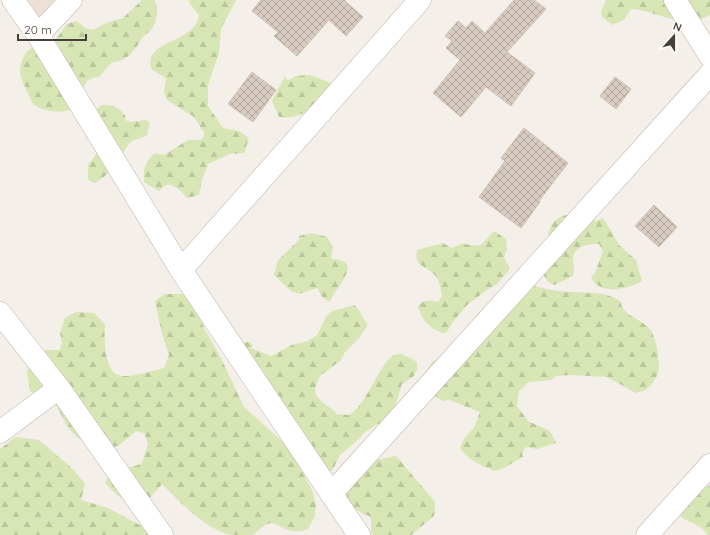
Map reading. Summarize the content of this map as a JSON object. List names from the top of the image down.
{
  "scale_bar": "20 m",
  "north": "top"
}
